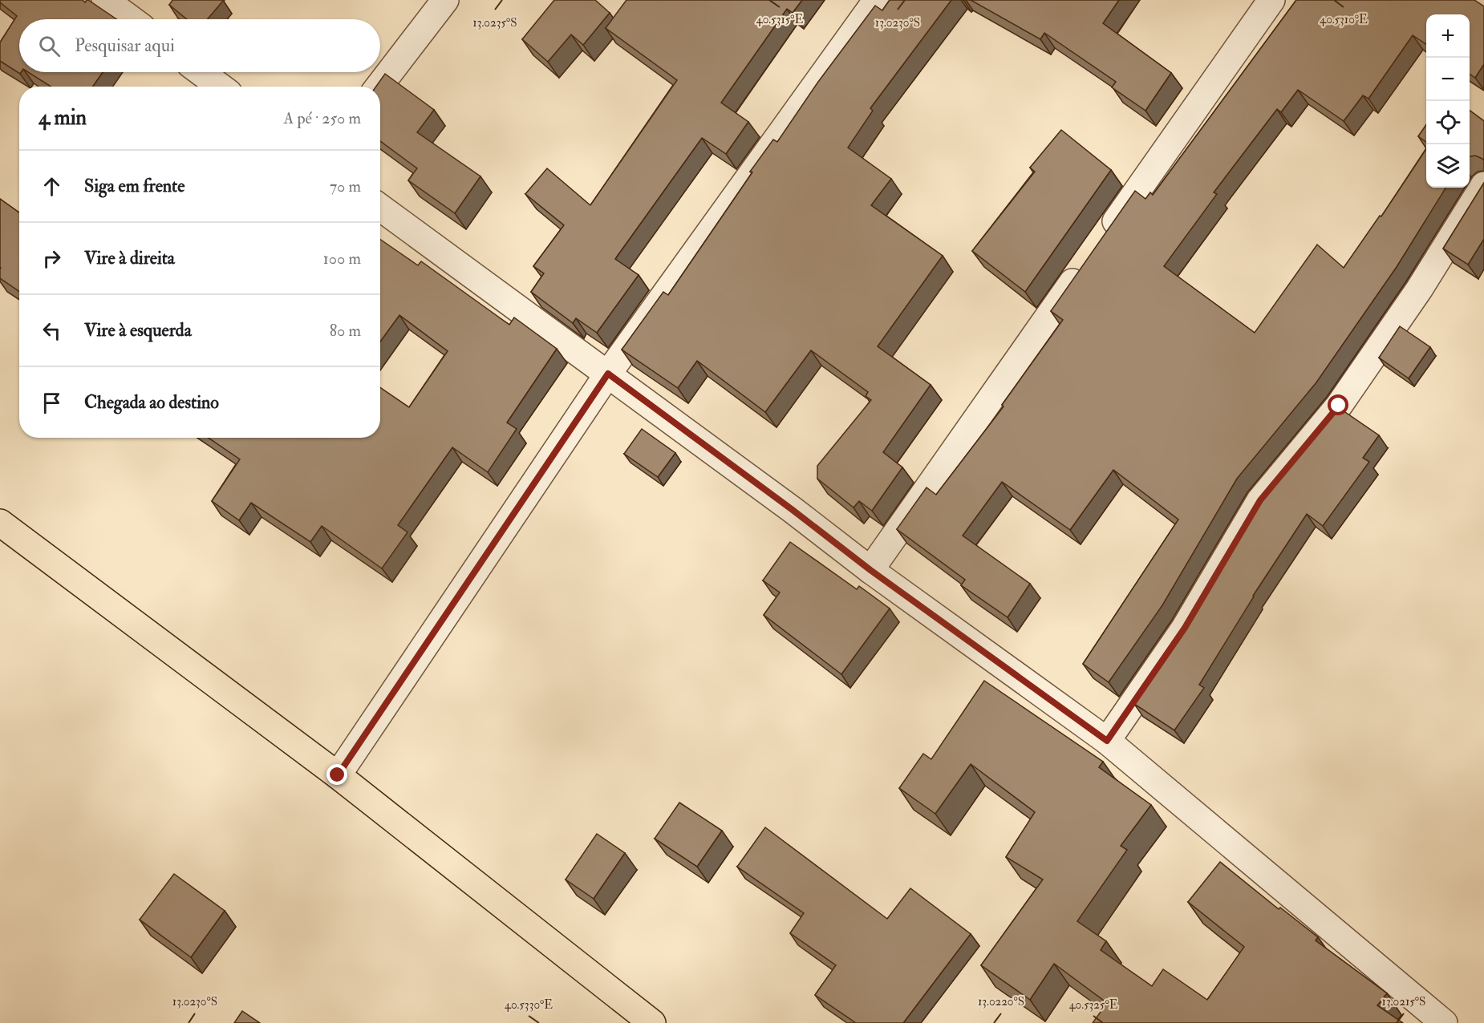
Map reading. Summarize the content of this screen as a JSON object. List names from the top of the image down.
{
  "page": {
    "map_buttons": ["+", "−"],
    "search": "Pesquisar aqui",
    "heading": ["4 min", "A pé · 250 m"],
    "list": [
      ["Siga em frente", "70 m"],
      ["Vire à direita", "100 m"],
      ["Vire à esquerda", "80 m"],
      "Chegada ao destino"
    ]
  },
  "coordinates": [
    "40.5315°E",
    "40.5310°E",
    "13.0235°S",
    "13.0230°S",
    "13.0220°S",
    "13.0215°S",
    "40.5330°E",
    "40.5325°E"
  ]
}
